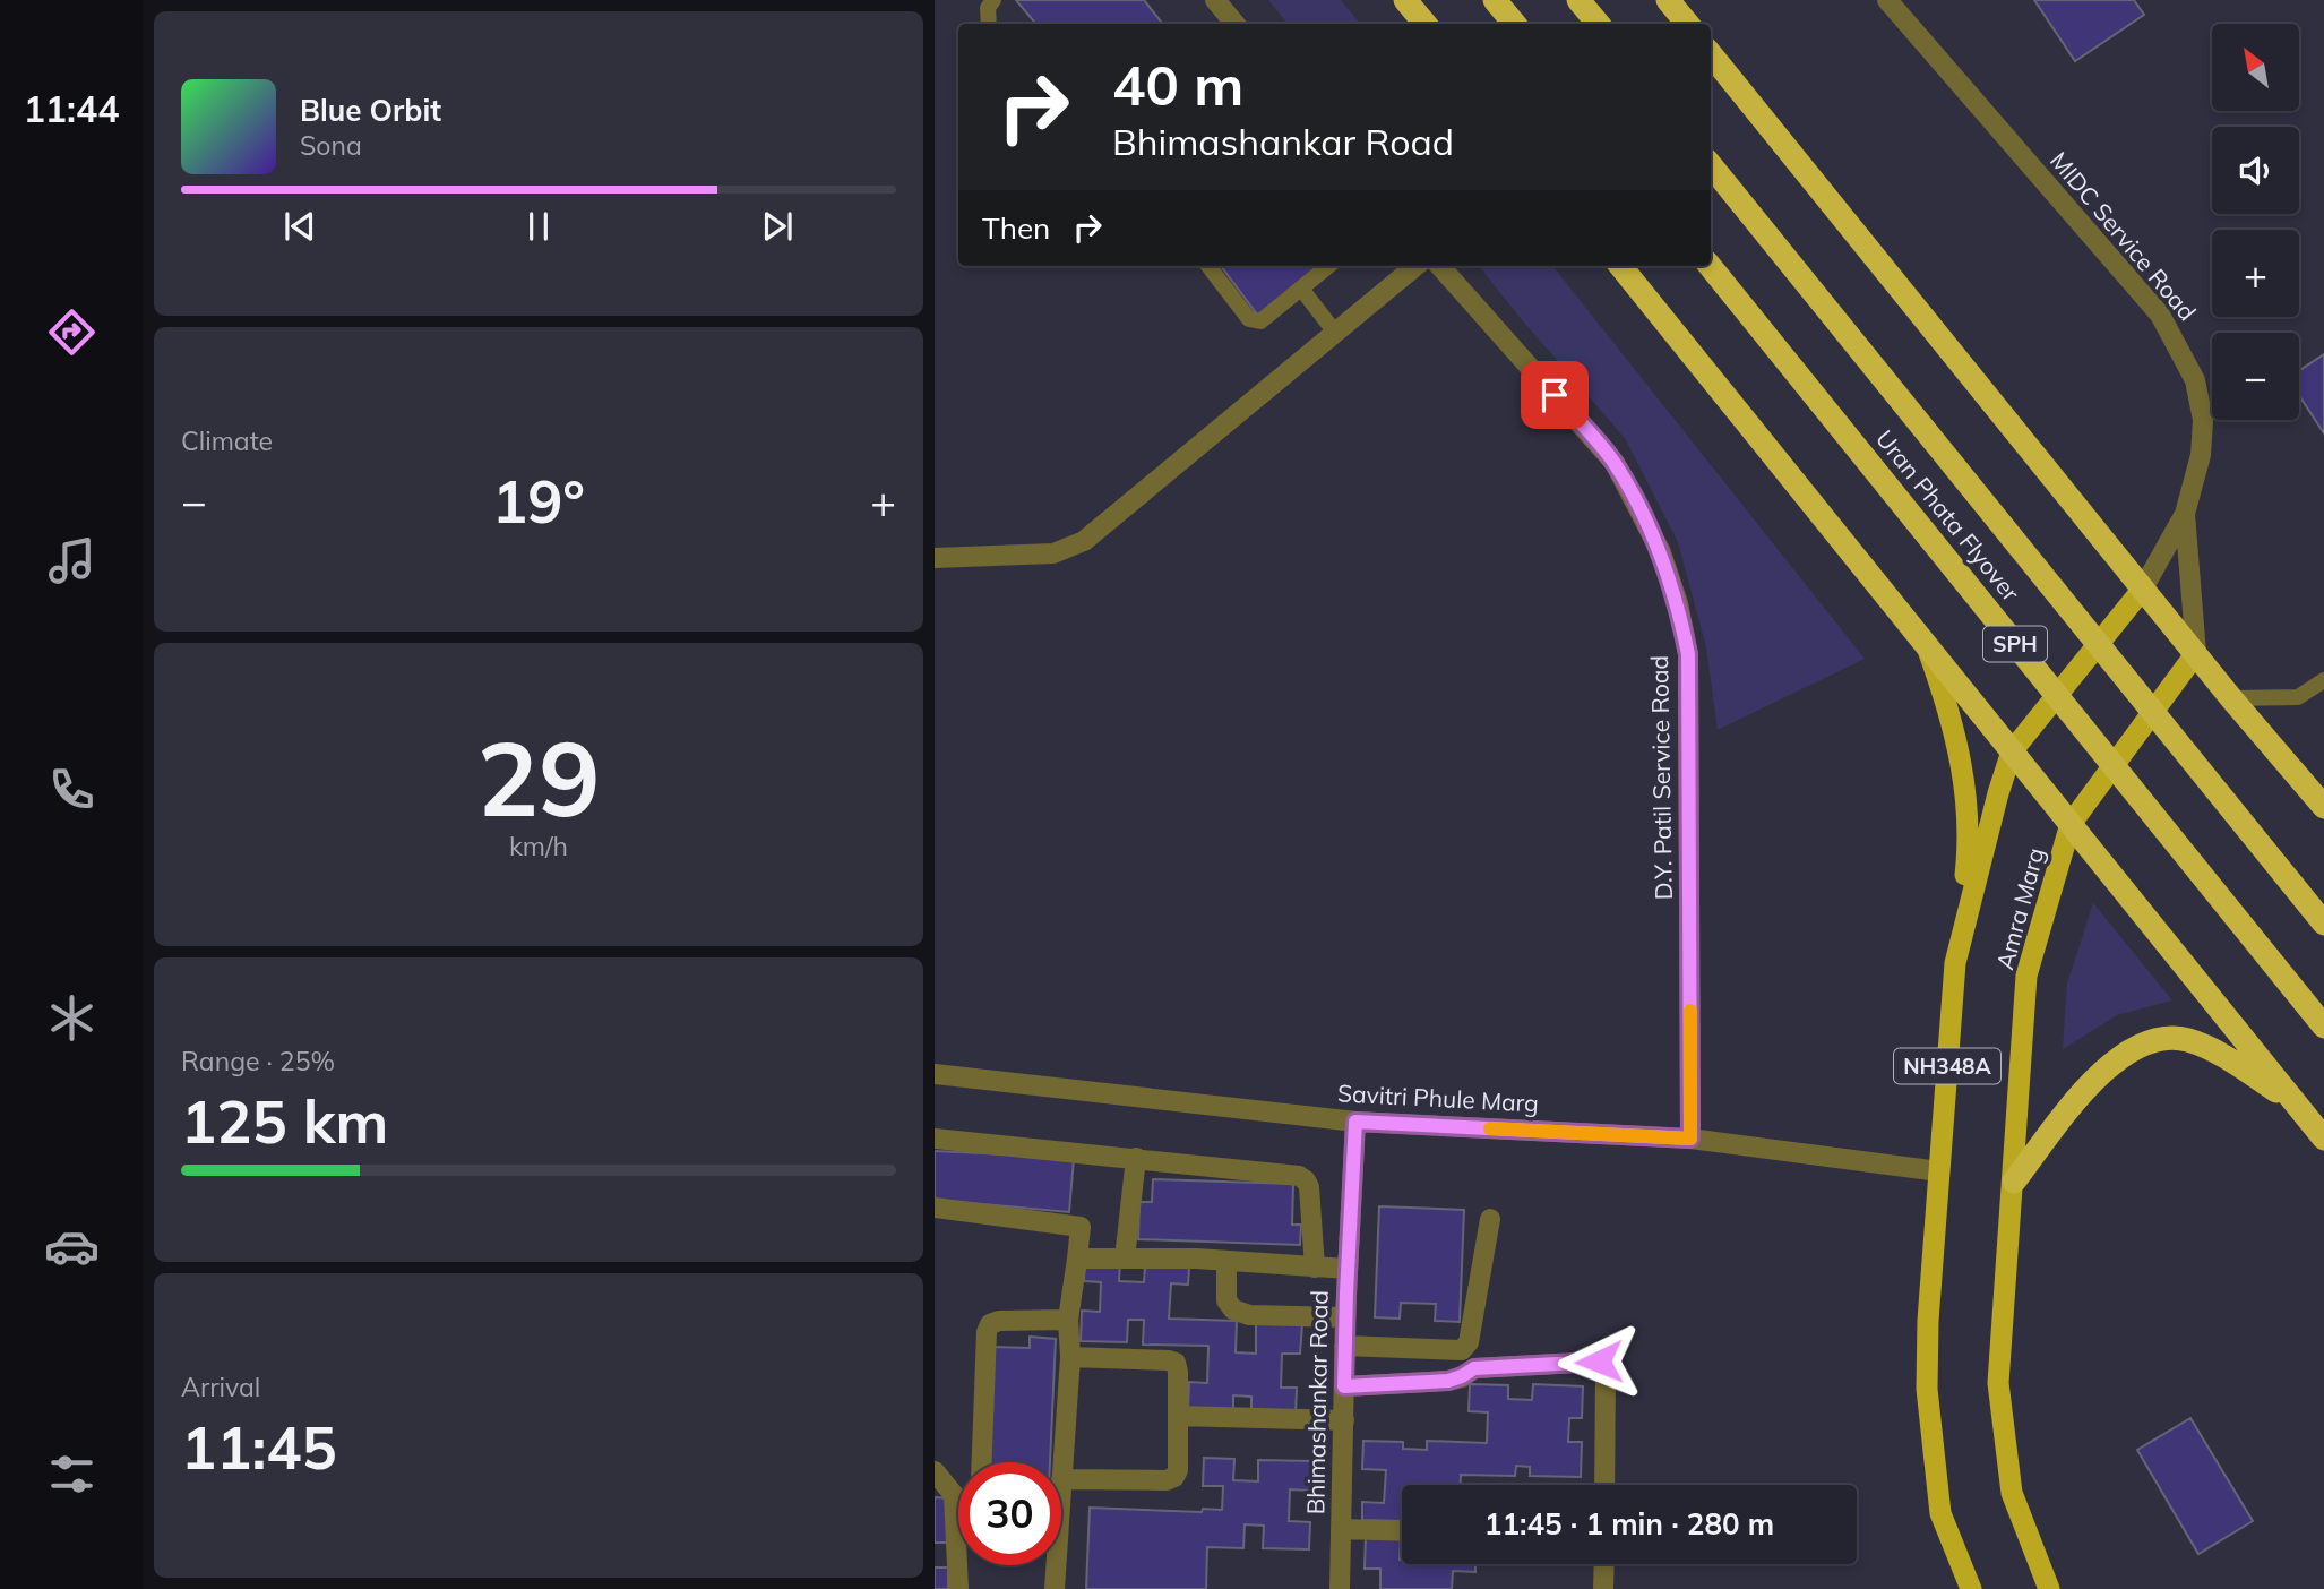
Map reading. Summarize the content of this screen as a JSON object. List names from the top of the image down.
{
  "streets": {
    "highway": [
      "Uran Phata Flyover",
      "SPH",
      "Amra Marg",
      "NH348A"
    ],
    "street": [
      "MIDC Service Road",
      "D.Y. Patil Service Road",
      "Savitri Phule Marg",
      "Bhimashankar Road"
    ]
  },
  "crossings": [
    ["MIDC Service Road", "NH348A"],
    ["D.Y. Patil Service Road", "Savitri Phule Marg"],
    ["NH348A", "Savitri Phule Marg"],
    ["Savitri Phule Marg", "Bhimashankar Road"]
  ],
  "north": "top left",
  "page": {
    "tabs": "11:44",
    "map_buttons": ["+", "−"],
    "turn": ["40 m", "Bhimashankar Road"],
    "song": ["Blue Orbit", "Sona"],
    "then": "Then",
    "tile": [
      "Climate",
      ["29", "km/h"],
      ["Range · 25%", "125 km"],
      ["Arrival", "11:45"]
    ],
    "heat": ["−", "19°", "+"],
    "limit": "30",
    "trip": "11:45 · 1 min · 280 m"
  }
}
